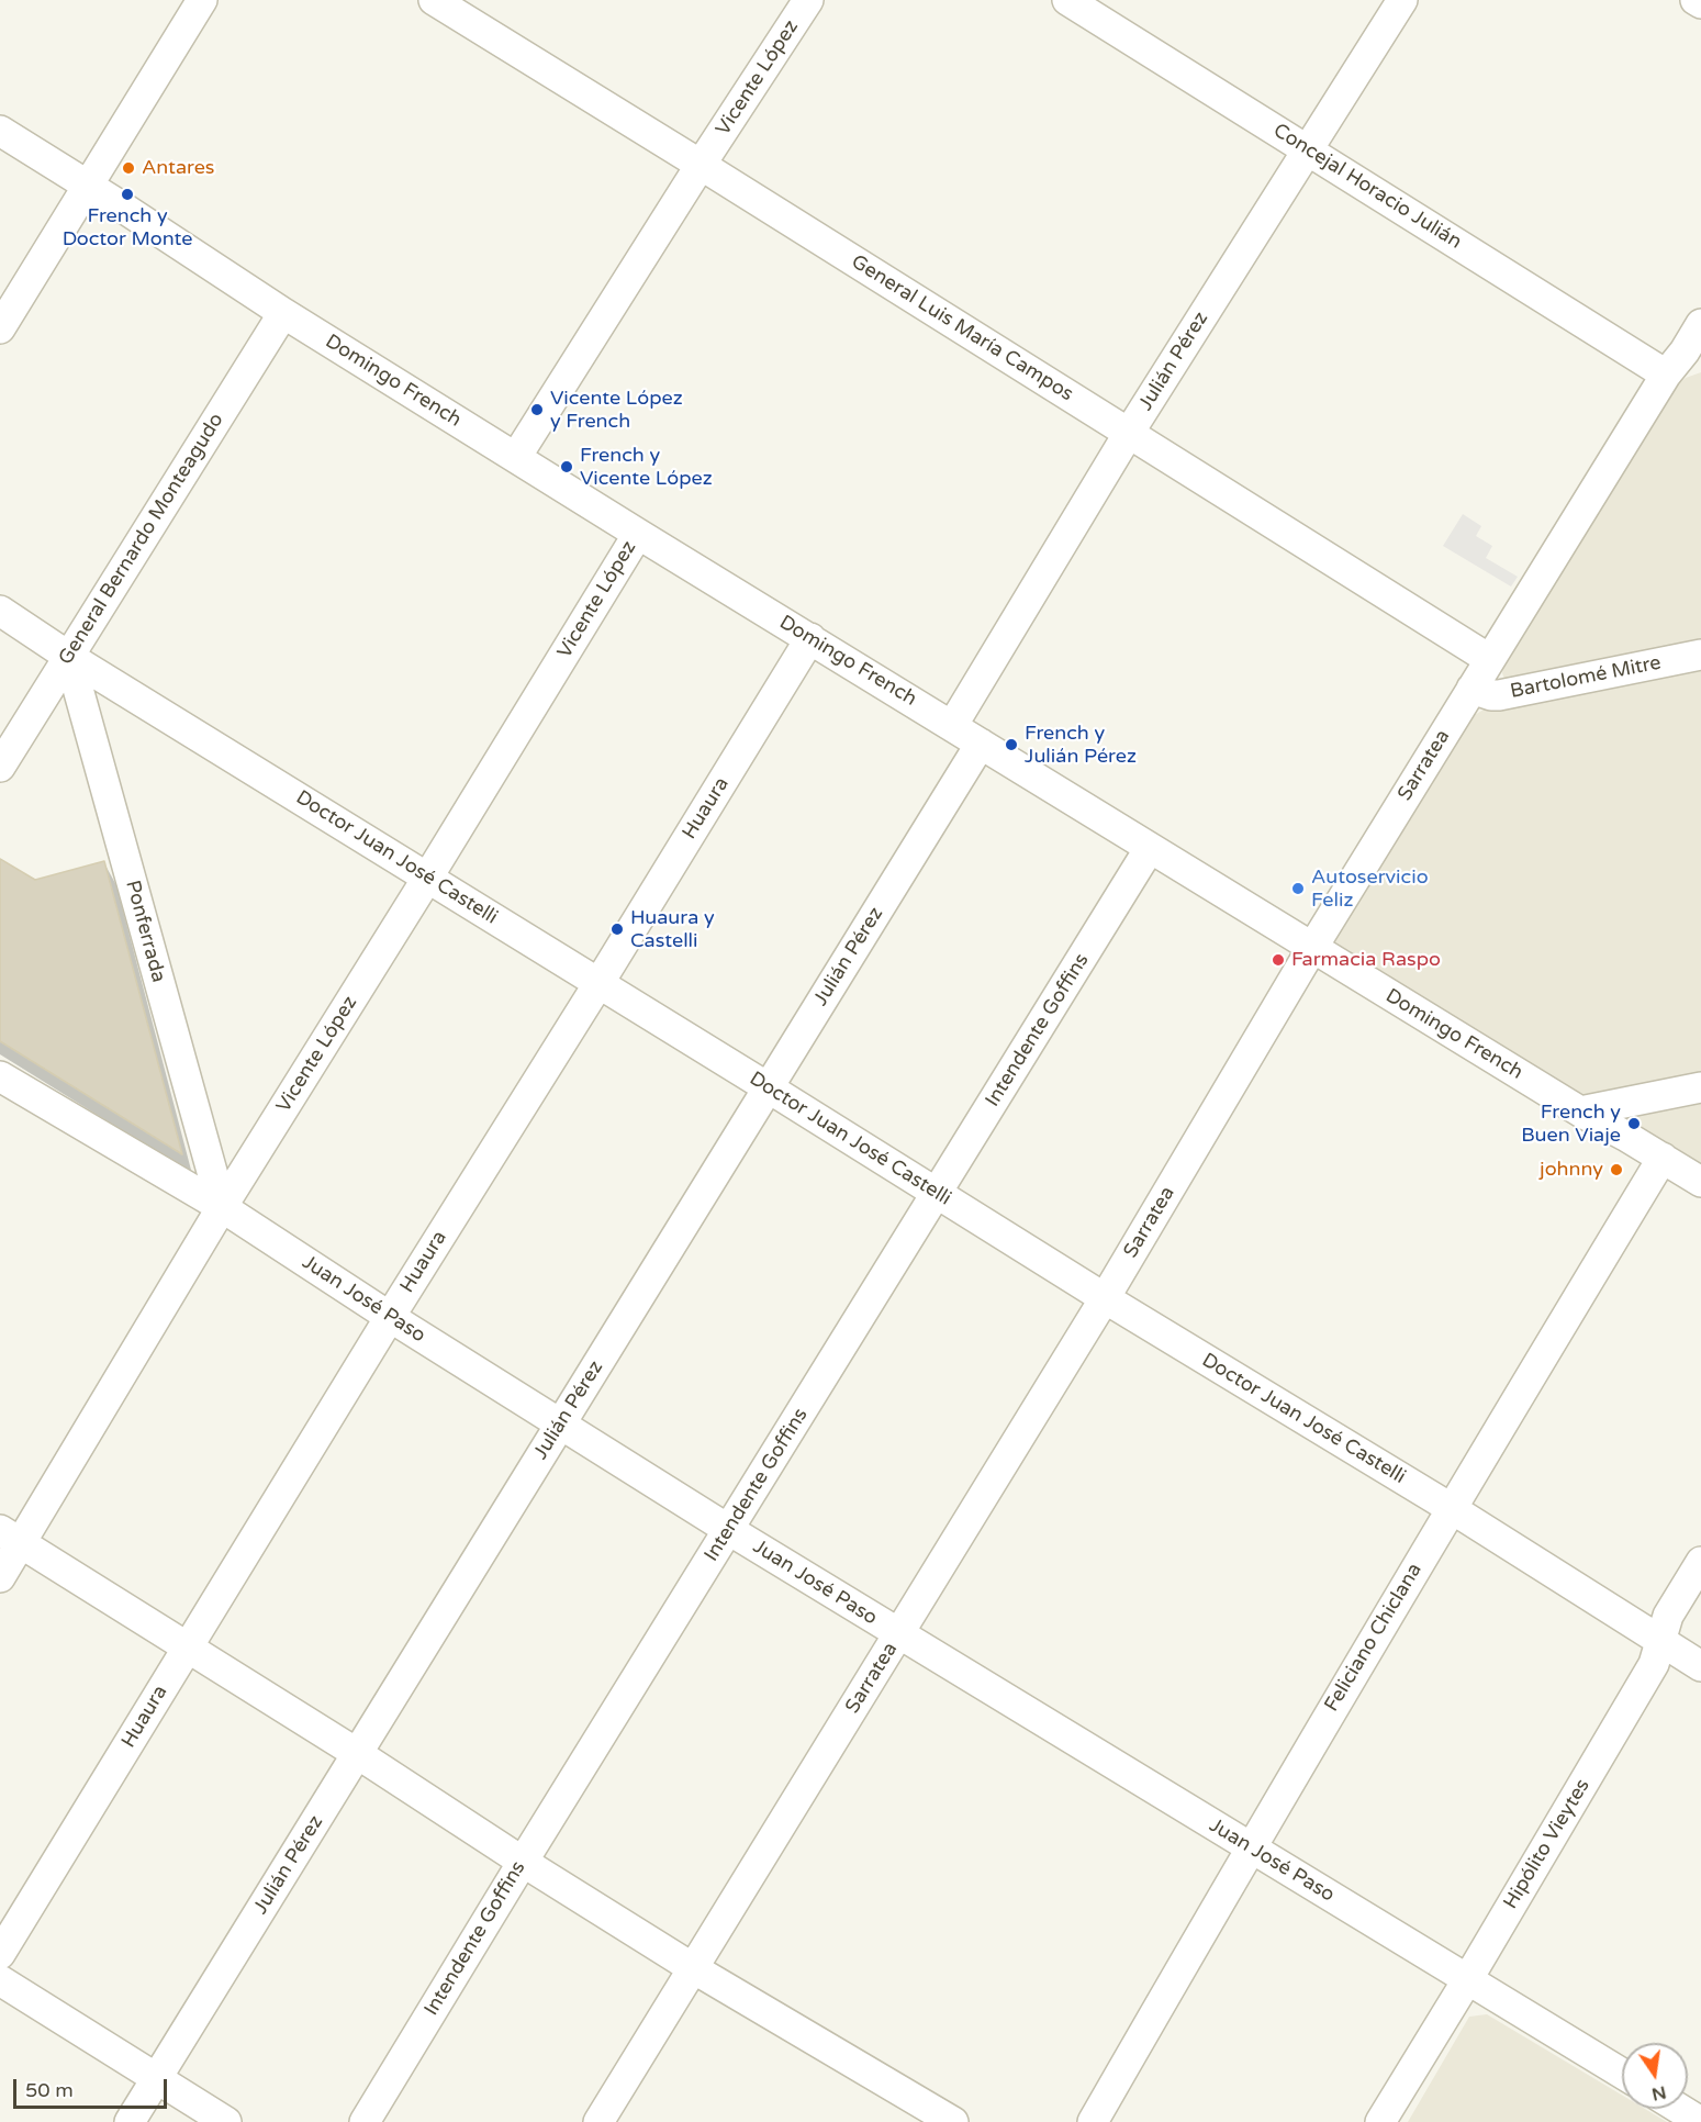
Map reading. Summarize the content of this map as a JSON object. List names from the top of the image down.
{
  "streets": {
    "street": [
      "Vicente López",
      "Concejal Horacio Julián",
      "General Luis María Campos",
      "Julián Pérez",
      "Domingo French",
      "General Bernardo Monteagudo",
      "Bartolomé Mitre",
      "Sarratea",
      "Huaura",
      "Doctor Juan José Castelli",
      "Ponferrada",
      "Intendente Goffins",
      "Juan José Paso",
      "Feliciano Chiclana",
      "Hipólito Vieytes"
    ]
  },
  "crossings": [
    ["Vicente López", "General Luis María Campos"],
    ["Vicente López", "Domingo French"],
    ["Vicente López", "Doctor Juan José Castelli"],
    ["Vicente López", "Ponferrada"],
    ["Vicente López", "Juan José Paso"],
    ["Concejal Horacio Julián", "Julián Pérez"],
    ["Concejal Horacio Julián", "Sarratea"],
    ["General Luis María Campos", "Julián Pérez"],
    ["General Luis María Campos", "Sarratea"],
    ["Julián Pérez", "Domingo French"],
    ["Julián Pérez", "Doctor Juan José Castelli"],
    ["Julián Pérez", "Juan José Paso"],
    ["Domingo French", "General Bernardo Monteagudo"],
    ["Domingo French", "Sarratea"],
    ["Domingo French", "Huaura"],
    ["Domingo French", "Intendente Goffins"],
    ["Domingo French", "Feliciano Chiclana"],
    ["General Bernardo Monteagudo", "Doctor Juan José Castelli"],
    ["General Bernardo Monteagudo", "Ponferrada"],
    ["Bartolomé Mitre", "Sarratea"],
    ["Sarratea", "Doctor Juan José Castelli"],
    ["Sarratea", "Juan José Paso"],
    ["Huaura", "Doctor Juan José Castelli"],
    ["Huaura", "Juan José Paso"],
    ["Doctor Juan José Castelli", "Ponferrada"],
    ["Doctor Juan José Castelli", "Intendente Goffins"],
    ["Doctor Juan José Castelli", "Feliciano Chiclana"],
    ["Doctor Juan José Castelli", "Hipólito Vieytes"],
    ["Ponferrada", "Juan José Paso"],
    ["Intendente Goffins", "Juan José Paso"],
    ["Juan José Paso", "Feliciano Chiclana"],
    ["Juan José Paso", "Hipólito Vieytes"]
  ],
  "places": [
    "Antares",
    "French y Doctor Monte",
    "Vicente López y French",
    "French y Vicente López",
    "French y Julián Pérez",
    "Autoservicio Feliz",
    "Huaura y Castelli",
    "Farmacia Raspo",
    "French y Buen Viaje",
    "johnny"
  ],
  "scale_bar": "50 m",
  "north": "bottom"
}
